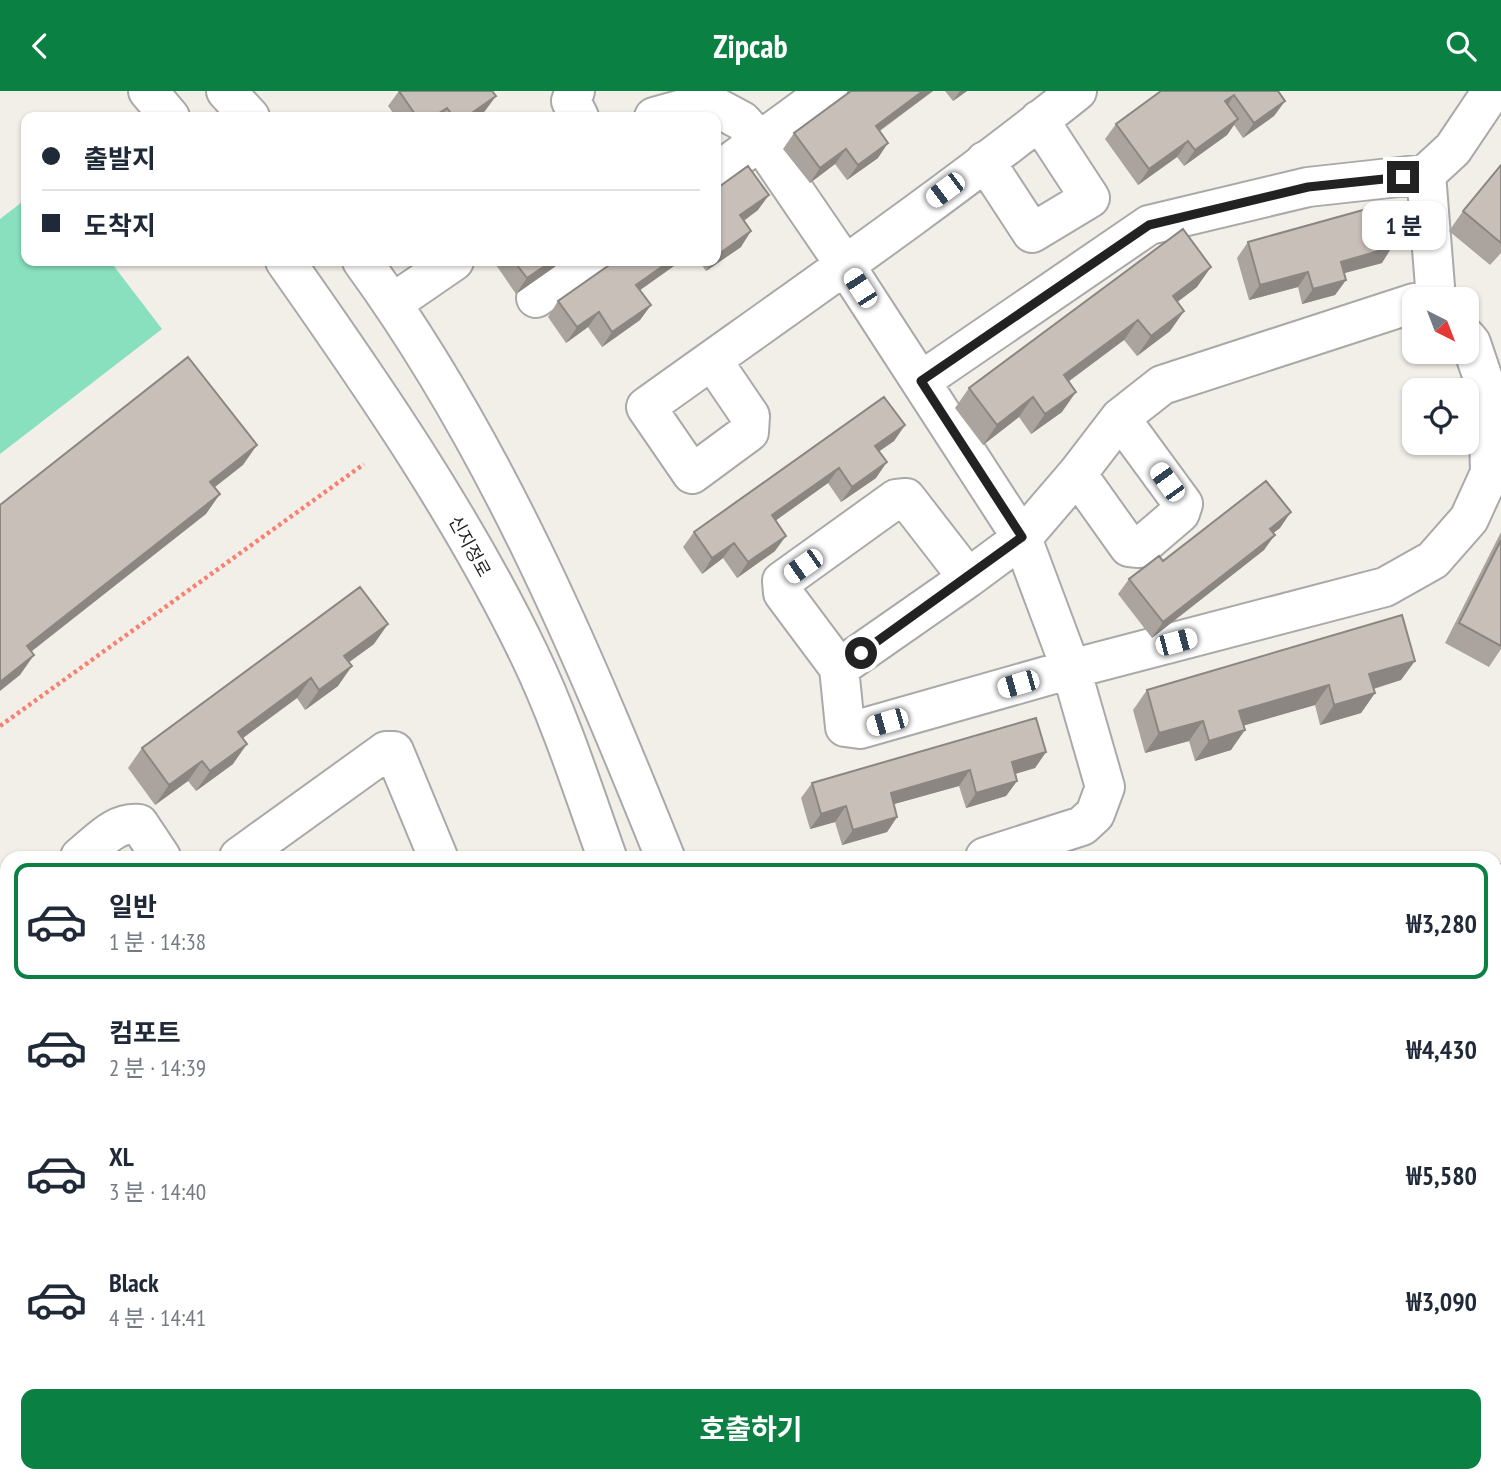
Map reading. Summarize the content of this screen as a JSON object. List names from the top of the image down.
{
  "streets": {
    "street": ["신지정로"]
  },
  "north": "bottom right",
  "page": {
    "header": "Zipcab",
    "banner": ["출발지", "도착지"],
    "bubble": "1 분",
    "list": [
      {
        "name": "일반",
        "note": "1 분 · 14:38",
        "value": "₩3,280"
      },
      {
        "name": "컴포트",
        "note": "2 분 · 14:39",
        "value": "₩4,430"
      },
      {
        "name": "XL",
        "note": "3 분 · 14:40",
        "value": "₩5,580"
      },
      {
        "name": "Black",
        "note": "4 분 · 14:41",
        "value": "₩3,090"
      }
    ],
    "buttons": "호출하기"
  }
}
